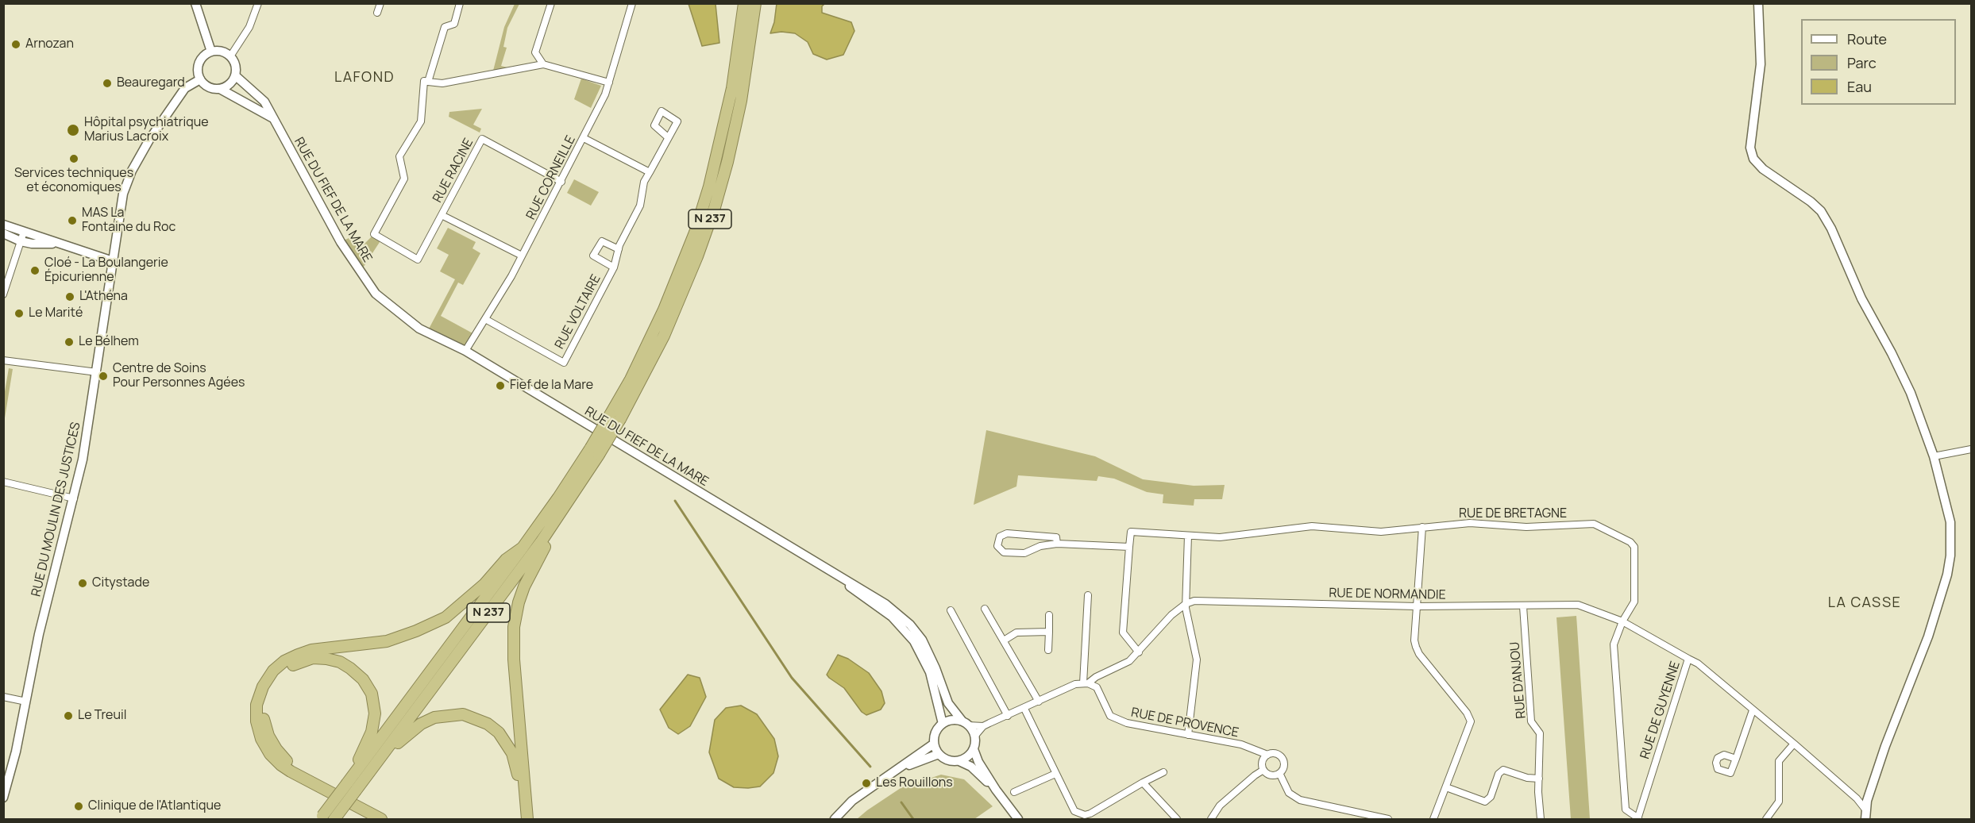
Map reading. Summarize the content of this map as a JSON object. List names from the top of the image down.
{
  "streets": {
    "highway": ["N 237"],
    "main road": ["RUE DU FIEF DE LA MARE", "RUE DU MOULIN DES JUSTICES"],
    "street": [
      "RUE RACINE",
      "RUE CORNEILLE",
      "RUE VOLTAIRE",
      "RUE DE BRETAGNE",
      "RUE DE NORMANDIE",
      "RUE D'ANJOU",
      "RUE DE GUYENNE",
      "RUE DE PROVENCE"
    ]
  },
  "crossings": [
    ["RUE RACINE", "RUE CORNEILLE"],
    ["RUE CORNEILLE", "RUE DU FIEF DE LA MARE"],
    ["RUE CORNEILLE", "RUE VOLTAIRE"],
    ["RUE DU FIEF DE LA MARE", "RUE DU MOULIN DES JUSTICES"],
    ["RUE DE BRETAGNE", "RUE DE NORMANDIE"],
    ["RUE DE BRETAGNE", "RUE DE GUYENNE"],
    ["RUE DE NORMANDIE", "RUE D'ANJOU"],
    ["RUE DE NORMANDIE", "RUE DE GUYENNE"]
  ],
  "districts": ["LAFOND", "LA CASSE"],
  "places": [
    "Arnozan",
    "Beauregard",
    "Hôpital psychiatrique Marius Lacroix",
    "Services techniques et économiques",
    "MAS La Fontaine du Roc",
    "Cloé - La Boulangerie Épicurienne",
    "L'Athéna",
    "Le Marité",
    "Le Bélhem",
    "Centre de Soins Pour Personnes Agées",
    "Fief de la Mare",
    "Citystade",
    "Le Treuil",
    "Les Rouillons",
    "Clinique de l'Atlantique"
  ],
  "legend": ["Route", "Parc", "Eau"]
}
